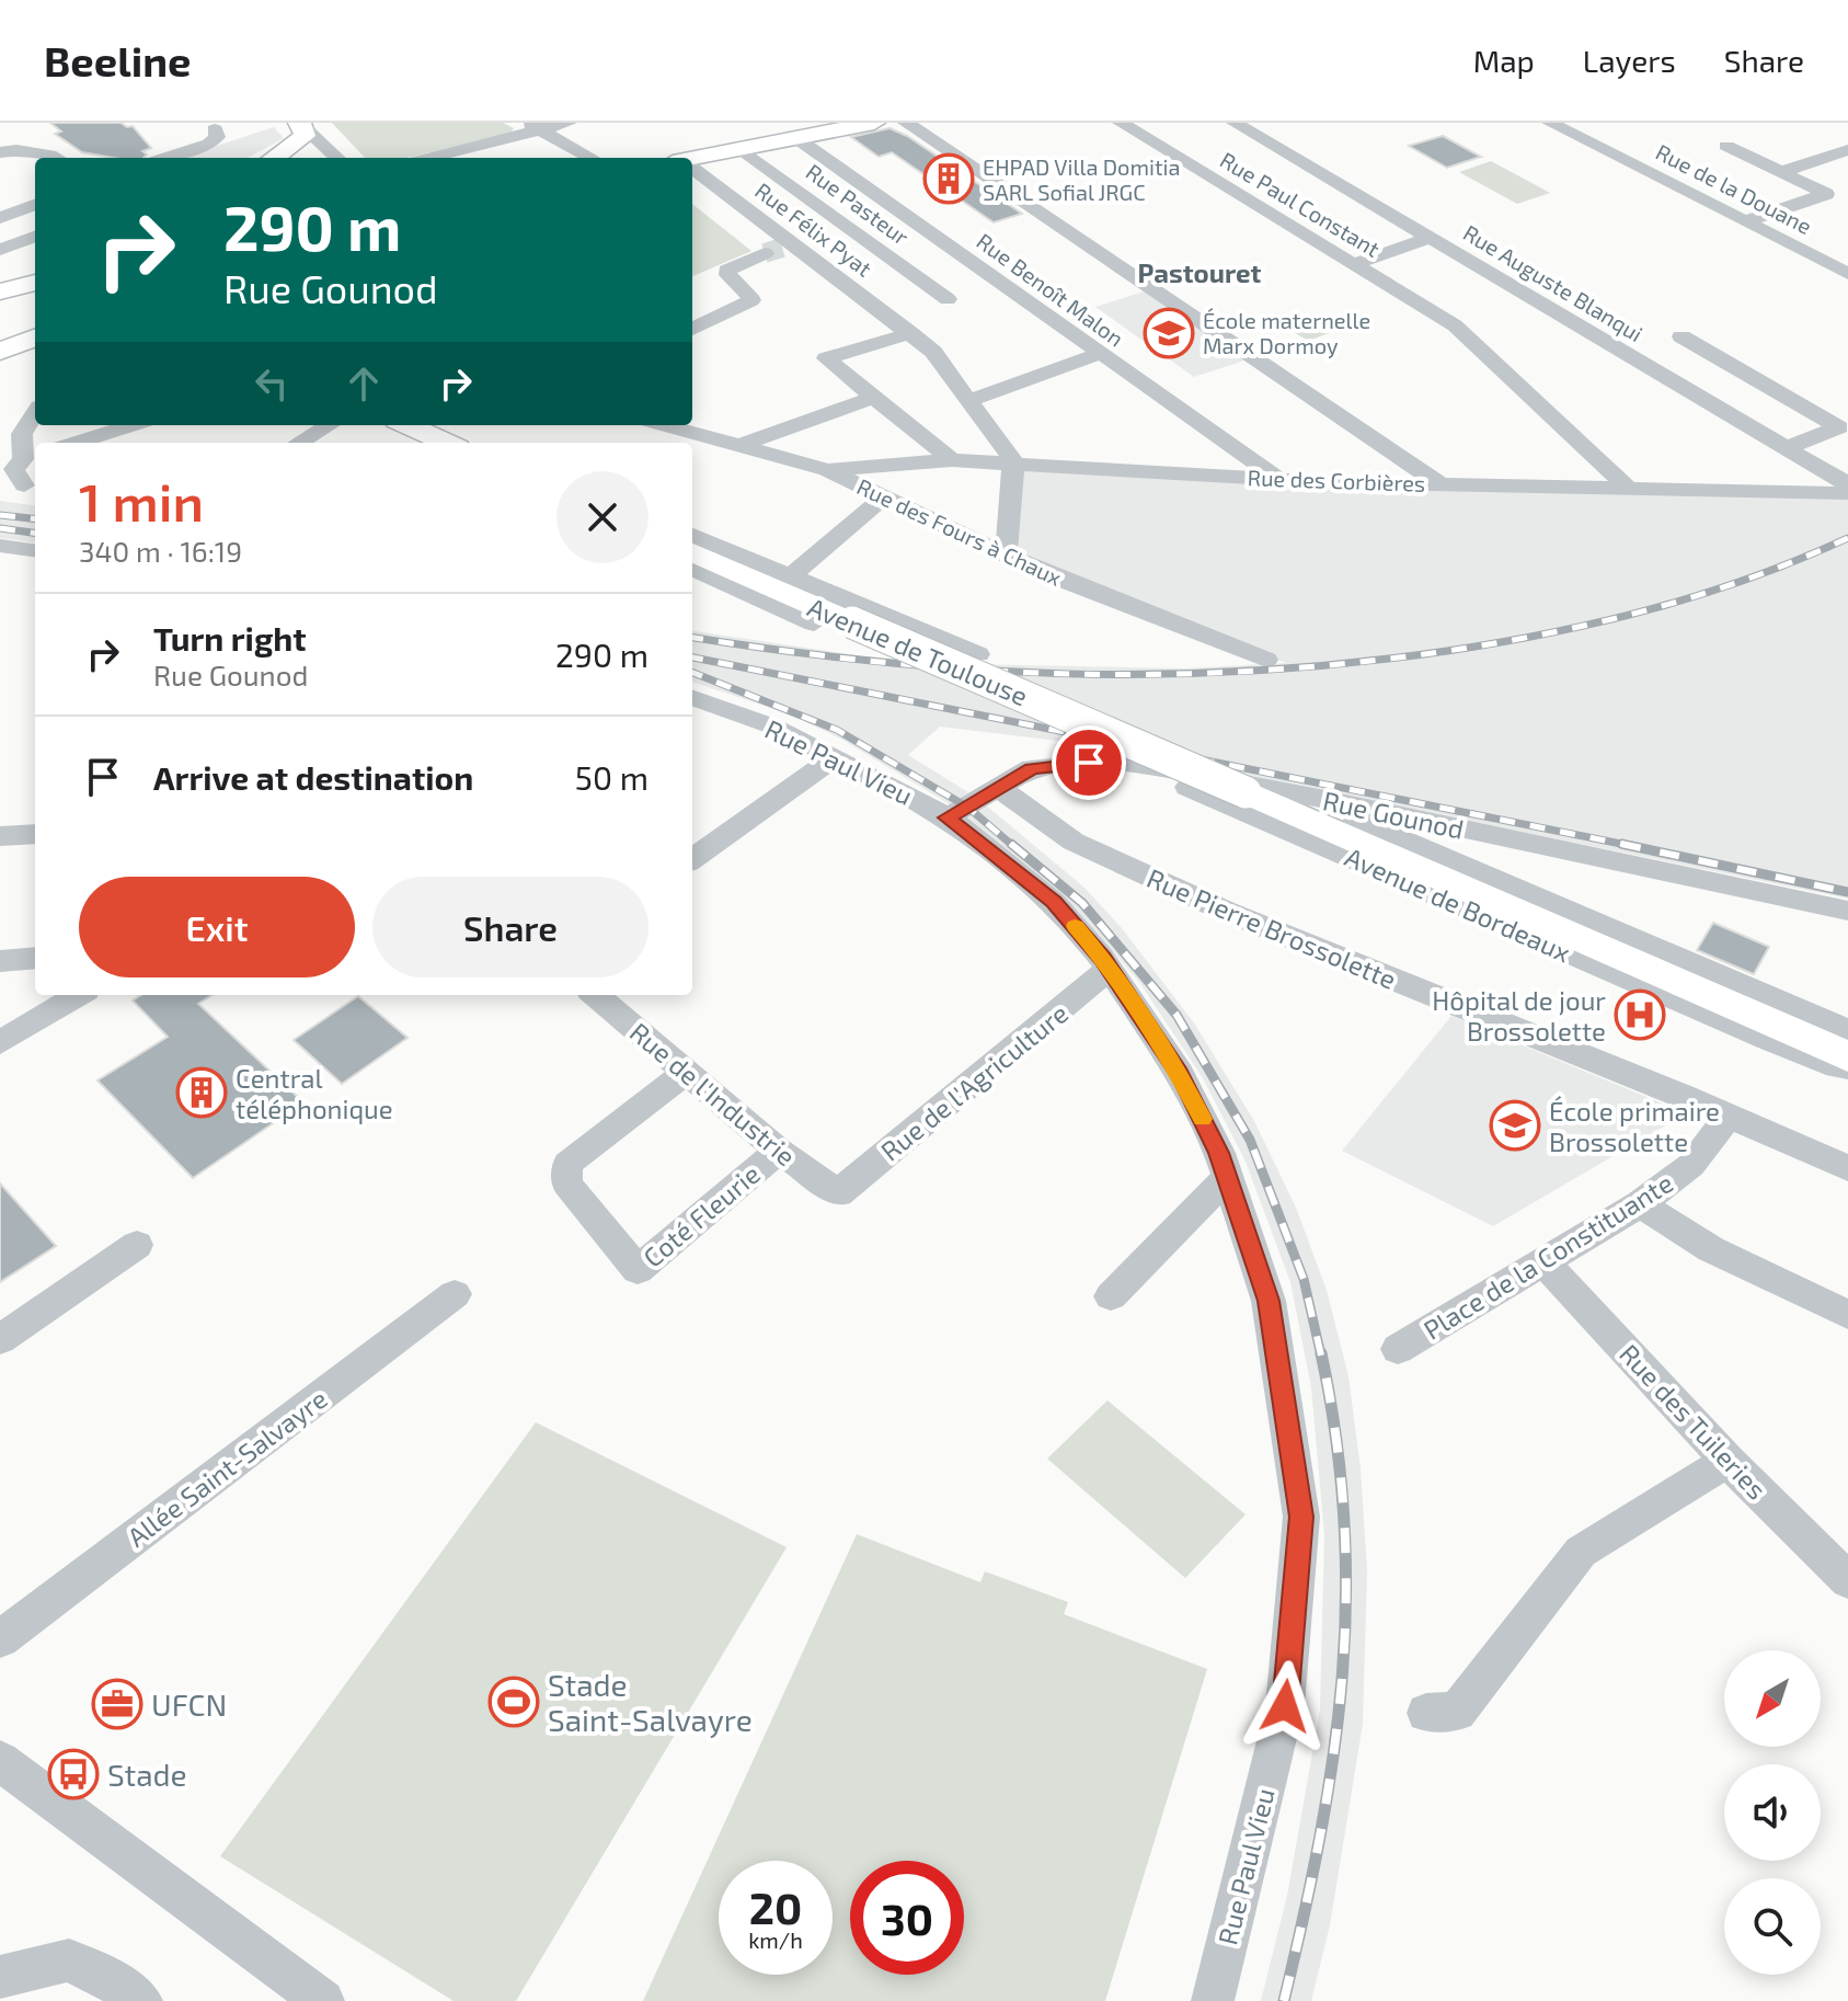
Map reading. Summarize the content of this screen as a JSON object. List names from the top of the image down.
{
  "streets": {
    "main road": ["Avenue de Toulouse", "Avenue de Bordeaux"],
    "street": [
      "Rue de la Douane",
      "Rue Pasteur",
      "Rue Paul Constant",
      "Rue Félix Pyat",
      "Rue Auguste Blanqui",
      "Rue Benoît Malon",
      "Rue des Corbières",
      "Rue des Fours à Chaux",
      "Rue Paul Vieu",
      "Rue Gounod",
      "Rue Pierre Brossolette",
      "Rue de l'Agriculture",
      "Rue de l'Industrie",
      "Coté Fleurie",
      "Place de la Constituante",
      "Rue des Tuileries",
      "Allée Saint-Salvayre"
    ]
  },
  "crossings": [
    ["Rue Paul Constant", "Rue des Corbières"],
    ["Rue Félix Pyat", "Rue des Corbières"],
    ["Rue Benoît Malon", "Rue des Corbières"],
    ["Rue des Corbières", "Rue des Fours à Chaux"],
    ["Avenue de Toulouse", "Avenue de Bordeaux"],
    ["Rue Paul Vieu", "Rue Gounod"],
    ["Rue Paul Vieu", "Rue de l'Agriculture"],
    ["Rue Gounod", "Avenue de Bordeaux"],
    ["Rue Gounod", "Rue Pierre Brossolette"],
    ["Rue Pierre Brossolette", "Place de la Constituante"],
    ["Rue de l'Agriculture", "Rue de l'Industrie"],
    ["Rue de l'Industrie", "Coté Fleurie"],
    ["Place de la Constituante", "Rue des Tuileries"]
  ],
  "districts": ["Pastouret"],
  "places": {
    "building": ["EHPAD Villa Domitia SARL Sofial JRGC", "Central téléphonique"],
    "school or university": ["École maternelle Marx Dormoy", "École primaire Brossolette"],
    "hospital": ["Hôpital de jour Brossolette"],
    "sports": ["Stade Saint-Salvayre"],
    "office": ["UFCN"],
    "bus stop": ["Stade"]
  },
  "north": "bottom left",
  "page": {
    "header": "Beeline",
    "nav": ["Map", "Layers", "Share"],
    "turn": ["290 m", "Rue Gounod"],
    "heading": ["1 min", "340 m · 16:19"],
    "list": [
      {
        "name": "Turn right",
        "note": "Rue Gounod",
        "value": "290 m"
      },
      {
        "name": "Arrive at destination",
        "value": "50 m"
      }
    ],
    "buttons": ["Exit", "Share"],
    "speed": "20 km/h",
    "limit": "30"
  }
}
